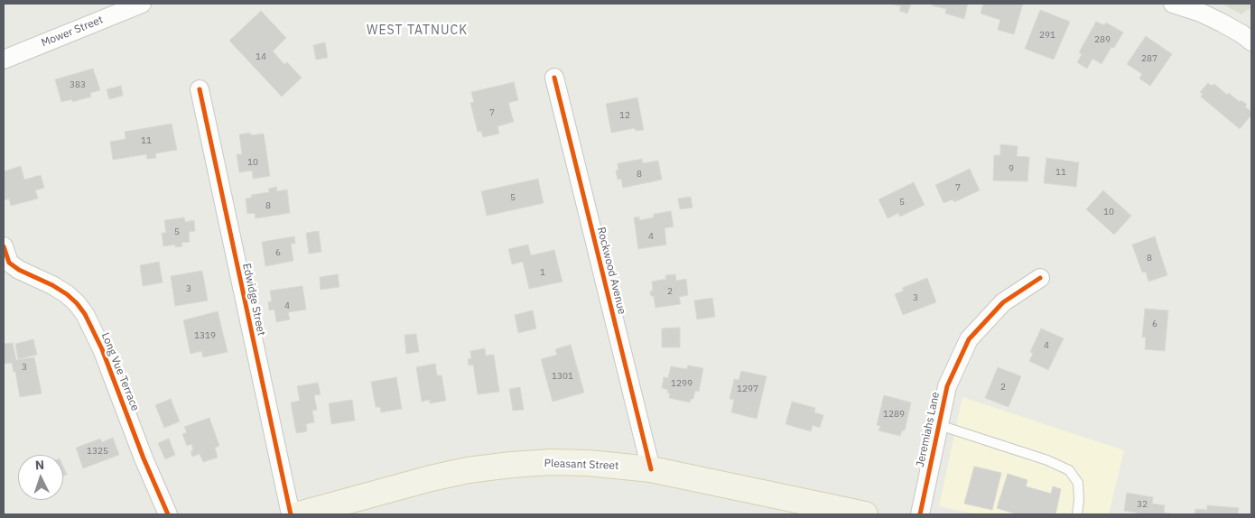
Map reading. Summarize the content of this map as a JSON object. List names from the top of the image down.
{
  "streets": {
    "main road": ["Pleasant Street"],
    "street": [
      "Mower Street",
      "Rockwood Avenue",
      "Edwidge Street",
      "Long Vue Terrace",
      "Jeremiahs Lane"
    ]
  },
  "crossings": [
    ["Rockwood Avenue", "Pleasant Street"]
  ],
  "districts": ["WEST TATNUCK"],
  "house_numbers": [
    "291",
    "289",
    "14",
    "287",
    "383",
    "7",
    "12",
    "11",
    "10",
    "9",
    "11",
    "8",
    "7",
    "5",
    "5",
    "8",
    "10",
    "5",
    "4",
    "6",
    "8",
    "1",
    "3",
    "2",
    "3",
    "4",
    "6",
    "1319",
    "4",
    "3",
    "1301",
    "1299",
    "2",
    "1297",
    "1289",
    "1325",
    "32"
  ],
  "north": "top"
}
